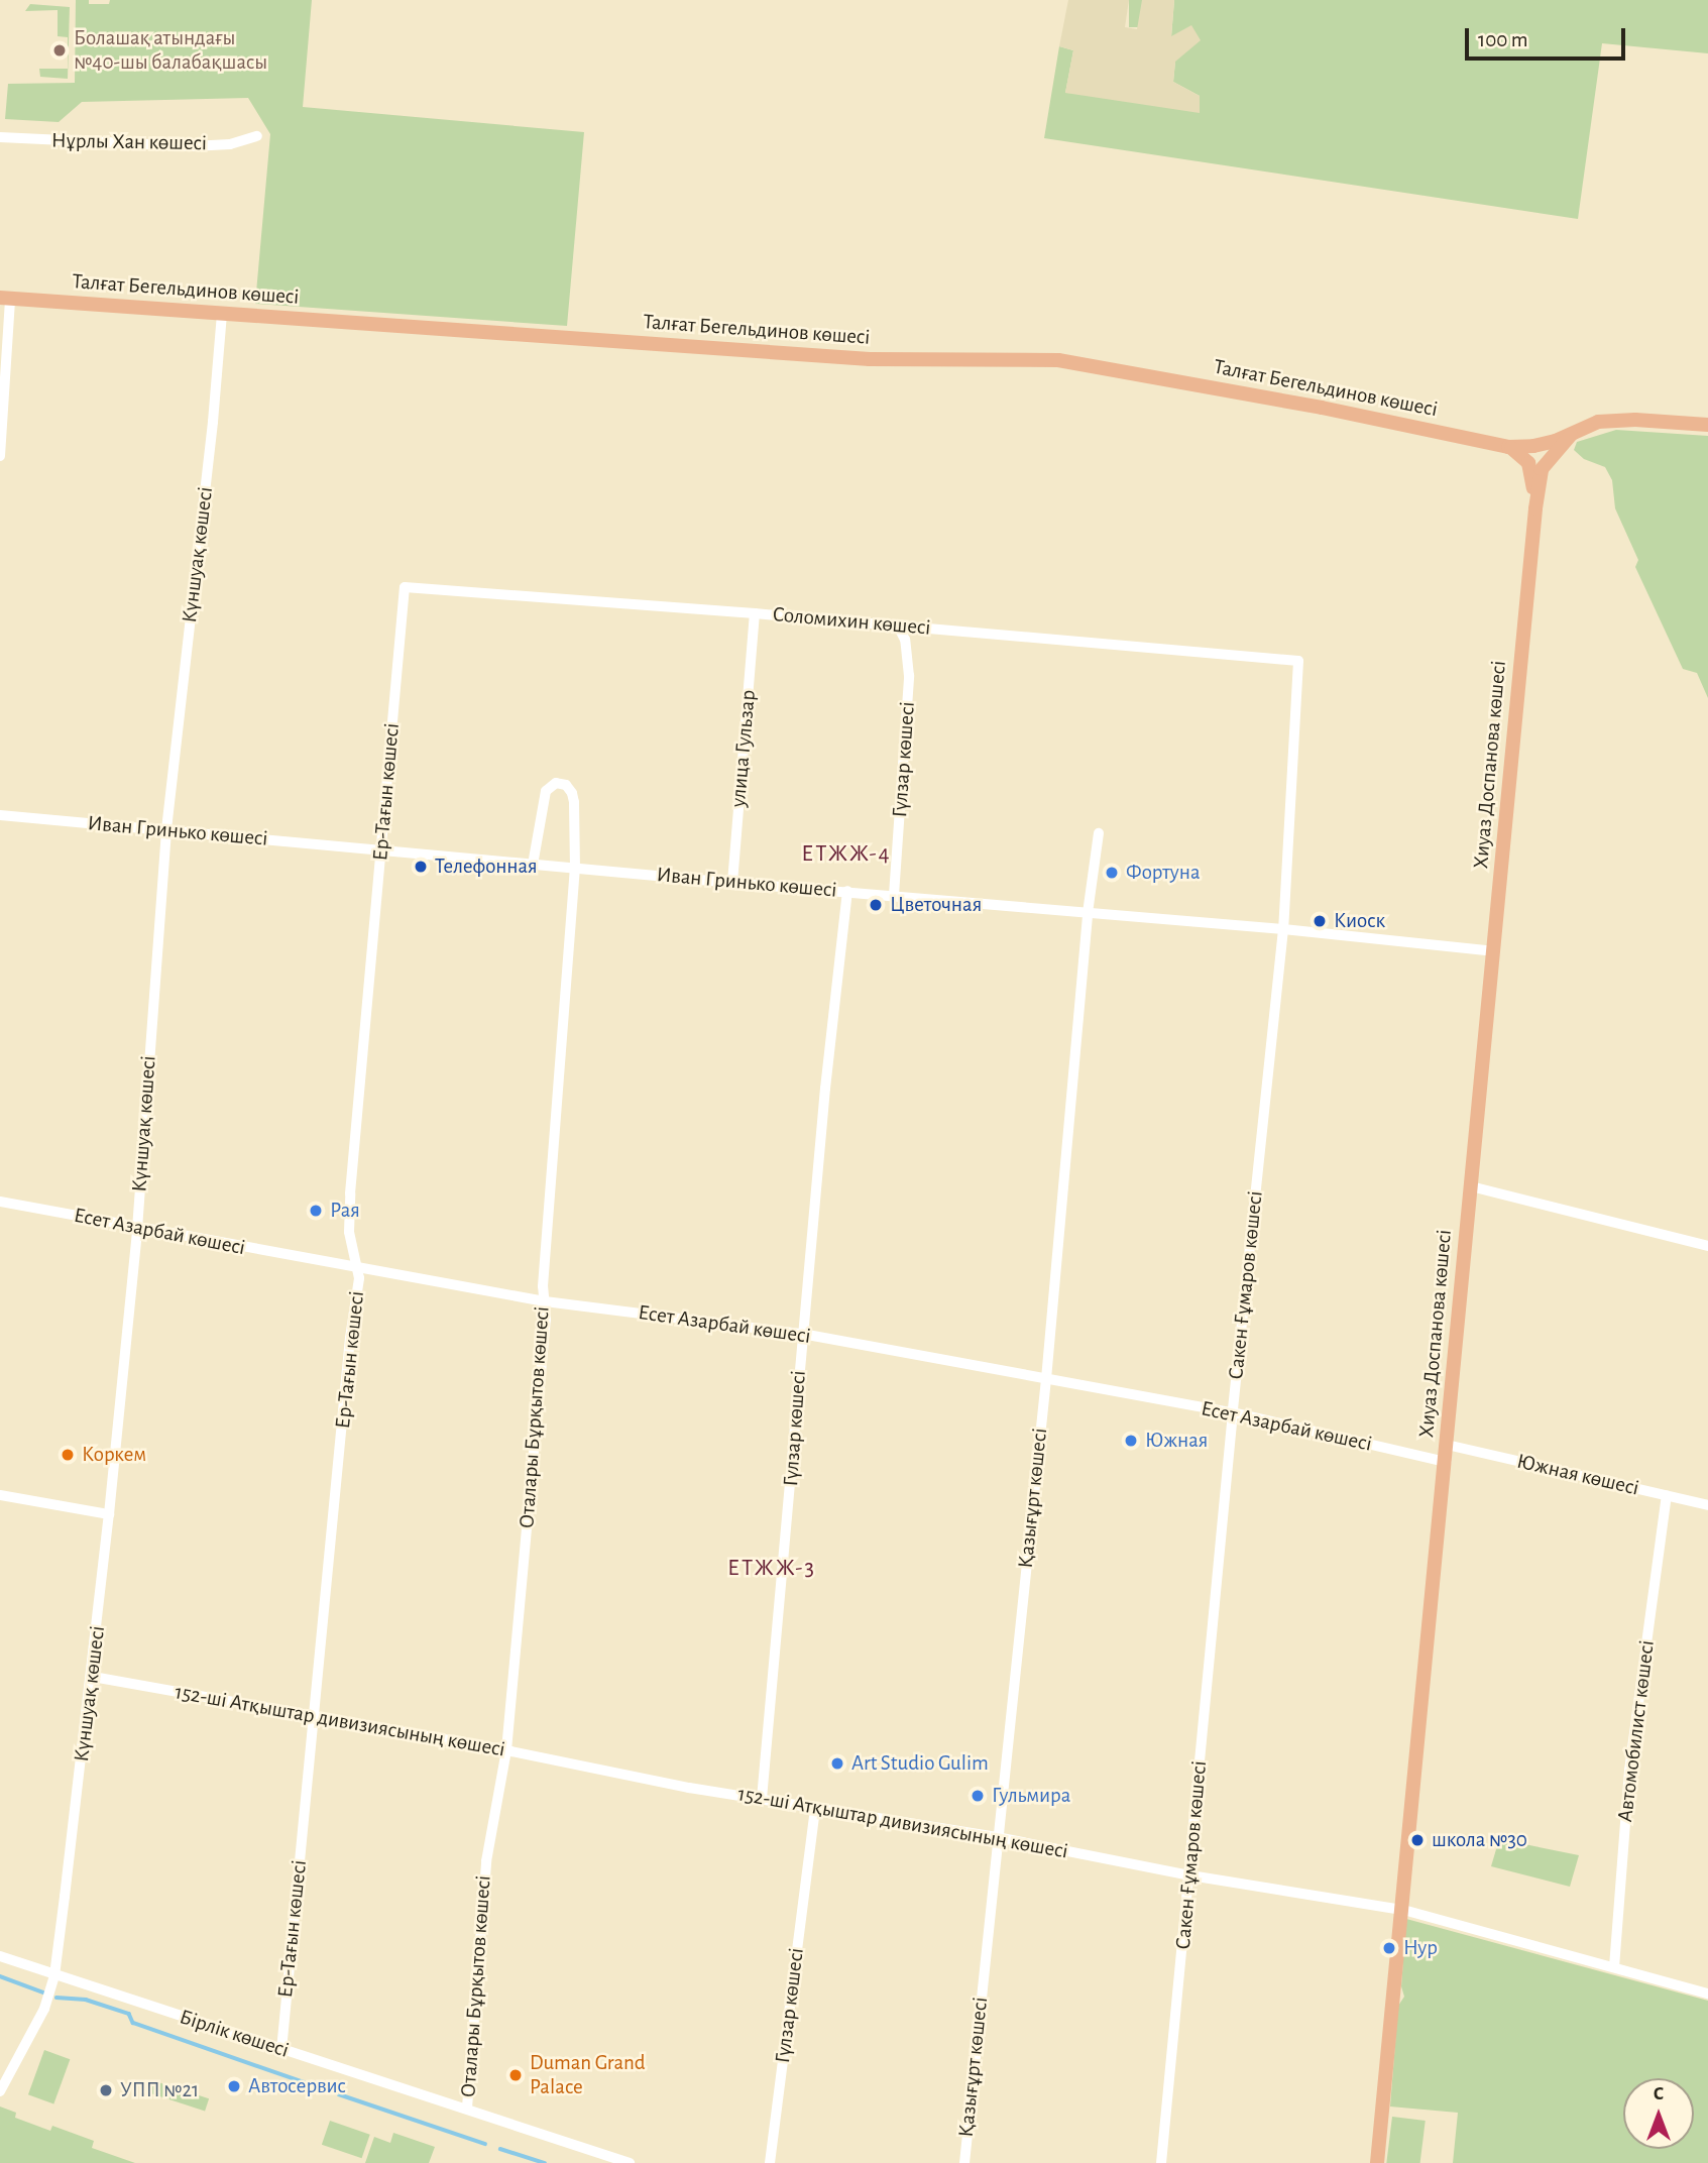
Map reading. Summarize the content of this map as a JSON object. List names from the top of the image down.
{
  "streets": {
    "main road": ["Талғат Бегельдинов көшесі", "Хиуаз Доспанова көшесі"],
    "street": [
      "Нұрлы Хан көшесі",
      "Күншуақ көшесі",
      "Соломихин көшесі",
      "улица Гульзар",
      "Гүлзар көшесі",
      "Ер-Тағын көшесі",
      "Иван Гринько көшесі",
      "Есет Азарбай көшесі",
      "Сакен Ғұмаров көшесі",
      "Оталары Бұрқытов көшесі",
      "Южная көшесі",
      "Қазығұрт көшесі",
      "152-ші Атқыштар дивизиясының көшесі",
      "Автомобилист көшесі",
      "Бірлік көшесі"
    ]
  },
  "crossings": [
    ["Талғат Бегельдинов көшесі", "Күншуақ көшесі"],
    ["Күншуақ көшесі", "Иван Гринько көшесі"],
    ["Күншуақ көшесі", "Есет Азарбай көшесі"],
    ["Күншуақ көшесі", "152-ші Атқыштар дивизиясының көшесі"],
    ["Күншуақ көшесі", "Бірлік көшесі"],
    ["Соломихин көшесі", "улица Гульзар"],
    ["Соломихин көшесі", "Гүлзар көшесі"],
    ["Соломихин көшесі", "Ер-Тағын көшесі"],
    ["Соломихин көшесі", "Сакен Ғұмаров көшесі"],
    ["улица Гульзар", "Иван Гринько көшесі"],
    ["Гүлзар көшесі", "Иван Гринько көшесі"],
    ["Гүлзар көшесі", "Есет Азарбай көшесі"],
    ["Гүлзар көшесі", "152-ші Атқыштар дивизиясының көшесі"],
    ["Хиуаз Доспанова көшесі", "Иван Гринько көшесі"],
    ["Хиуаз Доспанова көшесі", "Есет Азарбай көшесі"],
    ["Хиуаз Доспанова көшесі", "Южная көшесі"],
    ["Хиуаз Доспанова көшесі", "152-ші Атқыштар дивизиясының көшесі"],
    ["Ер-Тағын көшесі", "Иван Гринько көшесі"],
    ["Ер-Тағын көшесі", "Есет Азарбай көшесі"],
    ["Ер-Тағын көшесі", "152-ші Атқыштар дивизиясының көшесі"],
    ["Ер-Тағын көшесі", "Бірлік көшесі"],
    ["Иван Гринько көшесі", "Сакен Ғұмаров көшесі"],
    ["Иван Гринько көшесі", "Оталары Бұрқытов көшесі"],
    ["Иван Гринько көшесі", "Қазығұрт көшесі"],
    ["Есет Азарбай көшесі", "Сакен Ғұмаров көшесі"],
    ["Есет Азарбай көшесі", "Оталары Бұрқытов көшесі"],
    ["Есет Азарбай көшесі", "Қазығұрт көшесі"],
    ["Сакен Ғұмаров көшесі", "152-ші Атқыштар дивизиясының көшесі"],
    ["Оталары Бұрқытов көшесі", "152-ші Атқыштар дивизиясының көшесі"],
    ["Оталары Бұрқытов көшесі", "Бірлік көшесі"],
    ["Южная көшесі", "Автомобилист көшесі"],
    ["Қазығұрт көшесі", "152-ші Атқыштар дивизиясының көшесі"],
    ["152-ші Атқыштар дивизиясының көшесі", "Автомобилист көшесі"]
  ],
  "districts": ["ЕТЖЖ-4", "ЕТЖЖ-3"],
  "places": [
    "Болашақ атындағы №40-шы балабақшасы",
    "Телефонная",
    "Фортуна",
    "Цветочная",
    "Киоск",
    "Рая",
    "Южная",
    "Коркем",
    "Art Studio Gulim",
    "Гульмира",
    "школа №30",
    "Нур",
    "Duman Grand Palace",
    "Автосервис",
    "УПП №21"
  ],
  "scale_bar": "100 m",
  "north": "top"
}
